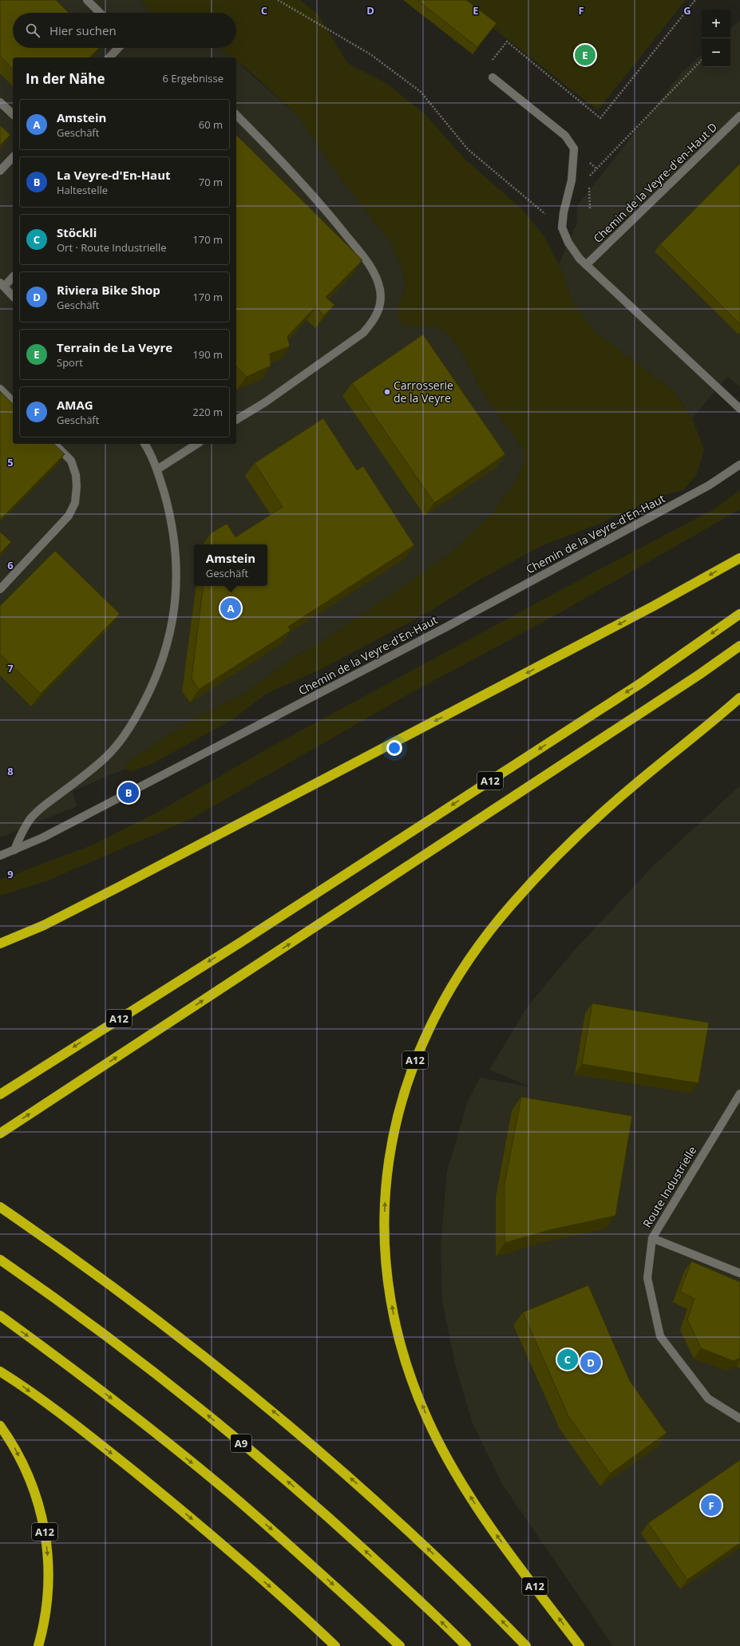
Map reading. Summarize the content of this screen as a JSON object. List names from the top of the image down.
{
  "streets": {
    "highway": ["A12", "A9"],
    "street": ["Chemin de la Veyre-d'en-Haut D", "Chemin de la Veyre-d'En-Haut", "Route Industrielle"]
  },
  "places": ["Carrosserie de la Veyre"],
  "page": {
    "map_buttons": ["+", "−"],
    "search": "Hier suchen",
    "pins": [
      "E",
      "A",
      "B",
      "C",
      "D",
      "F"
    ],
    "heading": ["In der Nähe", "6 Ergebnisse"],
    "list": [
      {
        "mark": "A",
        "name": "Amstein",
        "note": "Geschäft",
        "value": "60 m"
      },
      {
        "mark": "B",
        "name": "La Veyre-d'En-Haut",
        "note": "Haltestelle",
        "value": "70 m"
      },
      {
        "mark": "C",
        "name": "Stöckli",
        "note": "Ort · Route Industrielle",
        "value": "170 m"
      },
      {
        "mark": "D",
        "name": "Riviera Bike Shop",
        "note": "Geschäft",
        "value": "170 m"
      },
      {
        "mark": "E",
        "name": "Terrain de La Veyre",
        "note": "Sport",
        "value": "190 m"
      },
      {
        "mark": "F",
        "name": "AMAG",
        "note": "Geschäft",
        "value": "220 m"
      }
    ],
    "popup": ["Amstein", "Geschäft"]
  },
  "grid": {
    "columns": [
      "C",
      "D",
      "E",
      "F",
      "G"
    ],
    "rows": [
      "5",
      "6",
      "7",
      "8",
      "9"
    ]
  }
}
